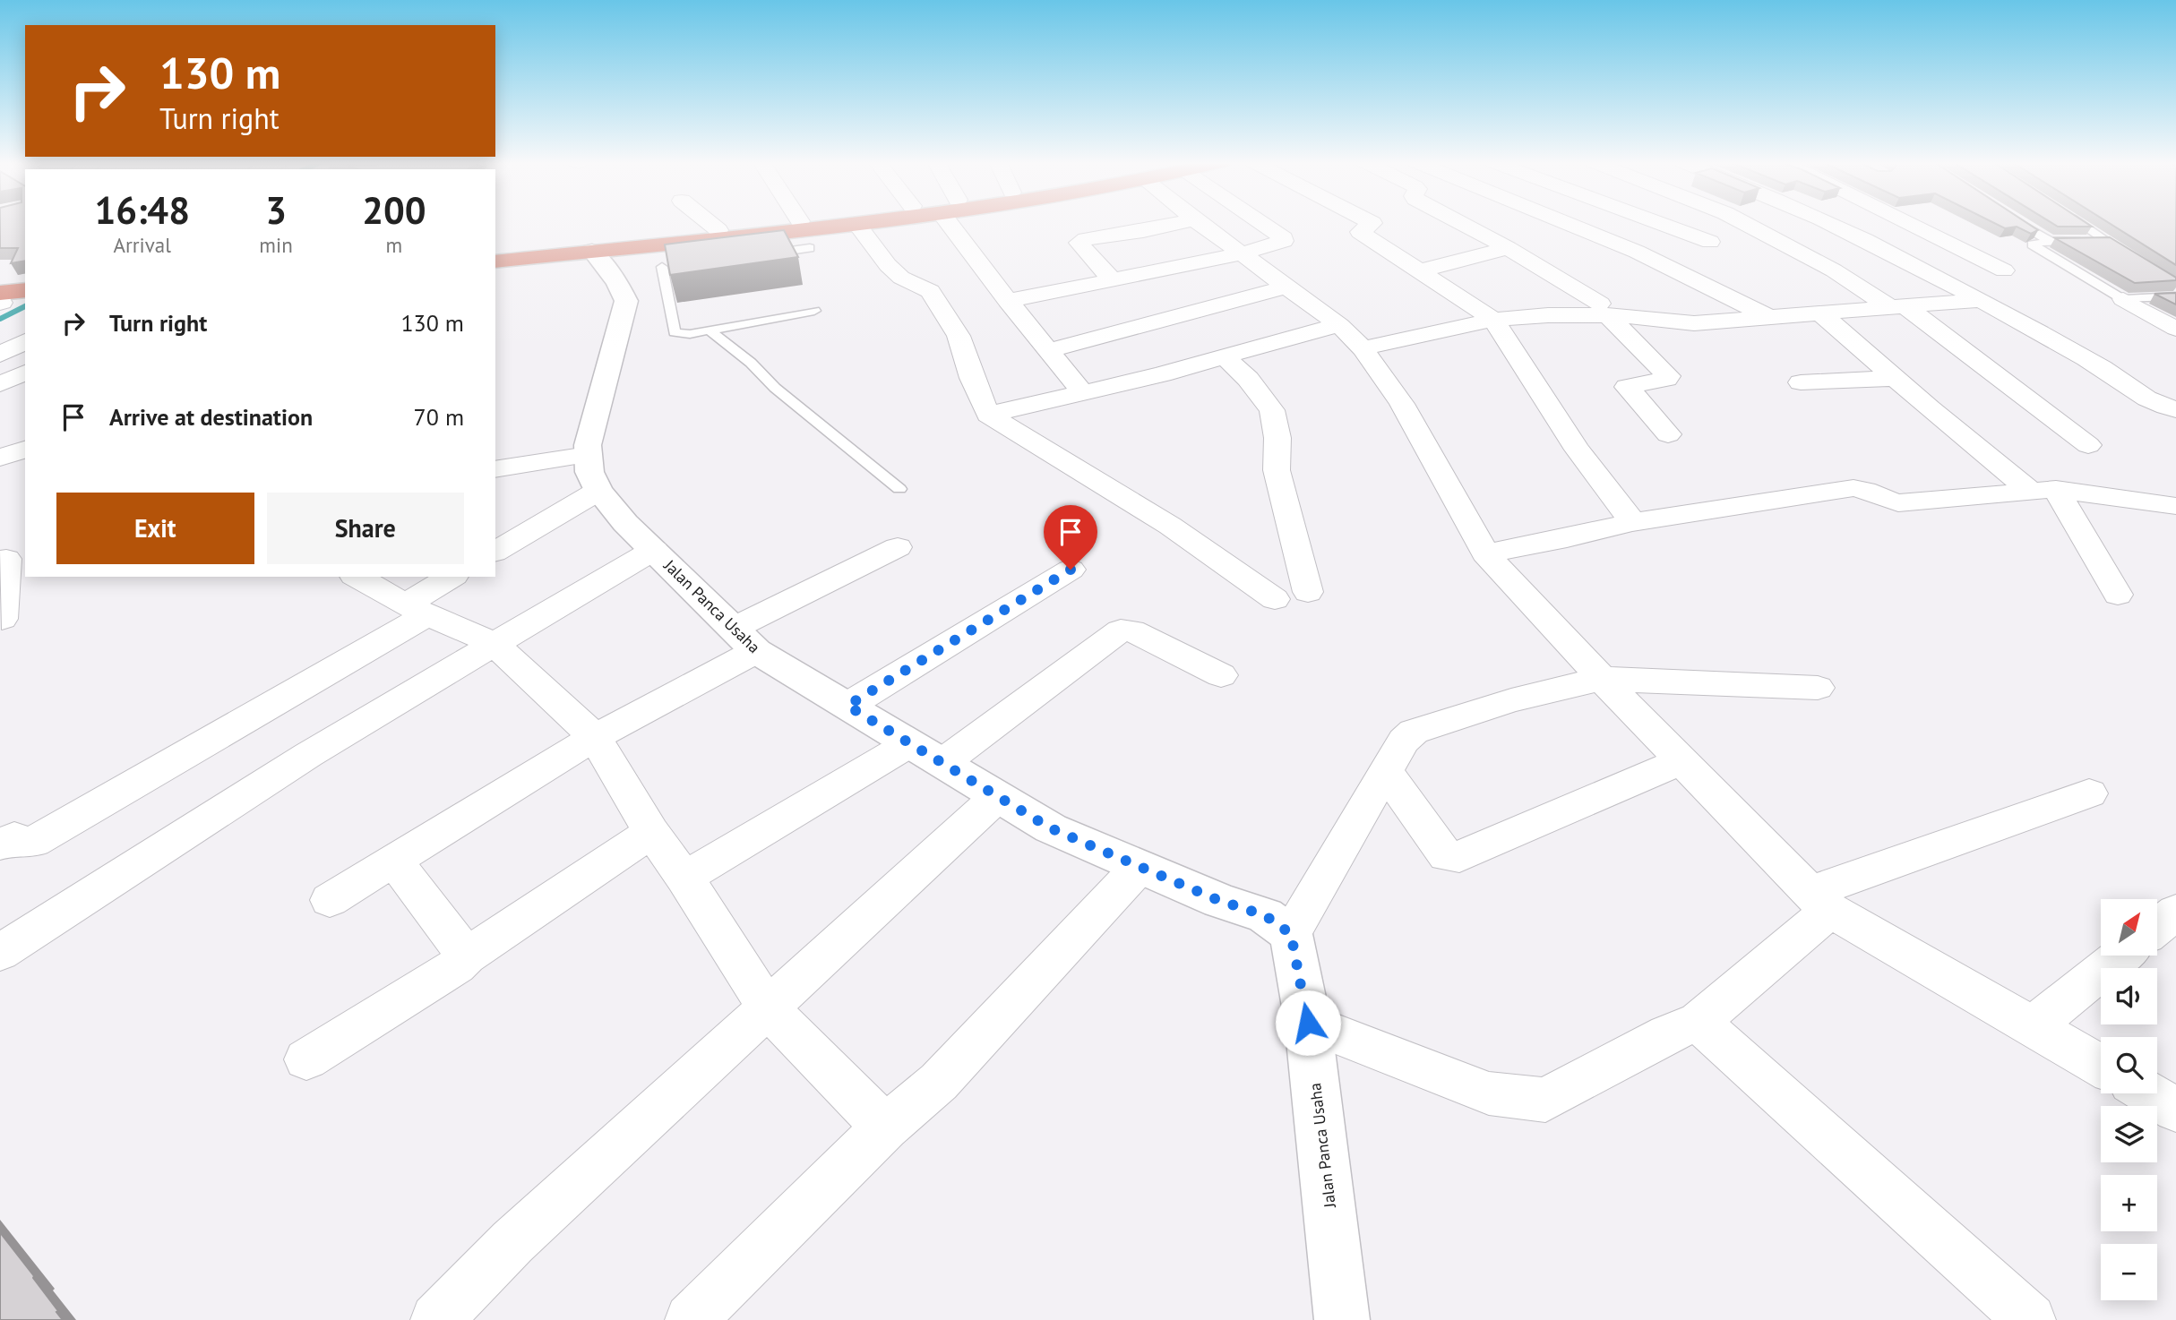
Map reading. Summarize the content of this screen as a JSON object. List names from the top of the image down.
{
  "streets": {
    "street": ["Jalan Panca Usaha"]
  },
  "north": "top right",
  "page": {
    "turn": ["130 m", "Turn right"],
    "eta": [
      "16:48",
      "Arrival",
      "3",
      "min",
      "200",
      "m"
    ],
    "list": [
      {
        "name": "Turn right",
        "value": "130 m"
      },
      {
        "name": "Arrive at destination",
        "value": "70 m"
      }
    ],
    "buttons": ["Exit", "Share"],
    "map_buttons": ["+", "−"]
  }
}
